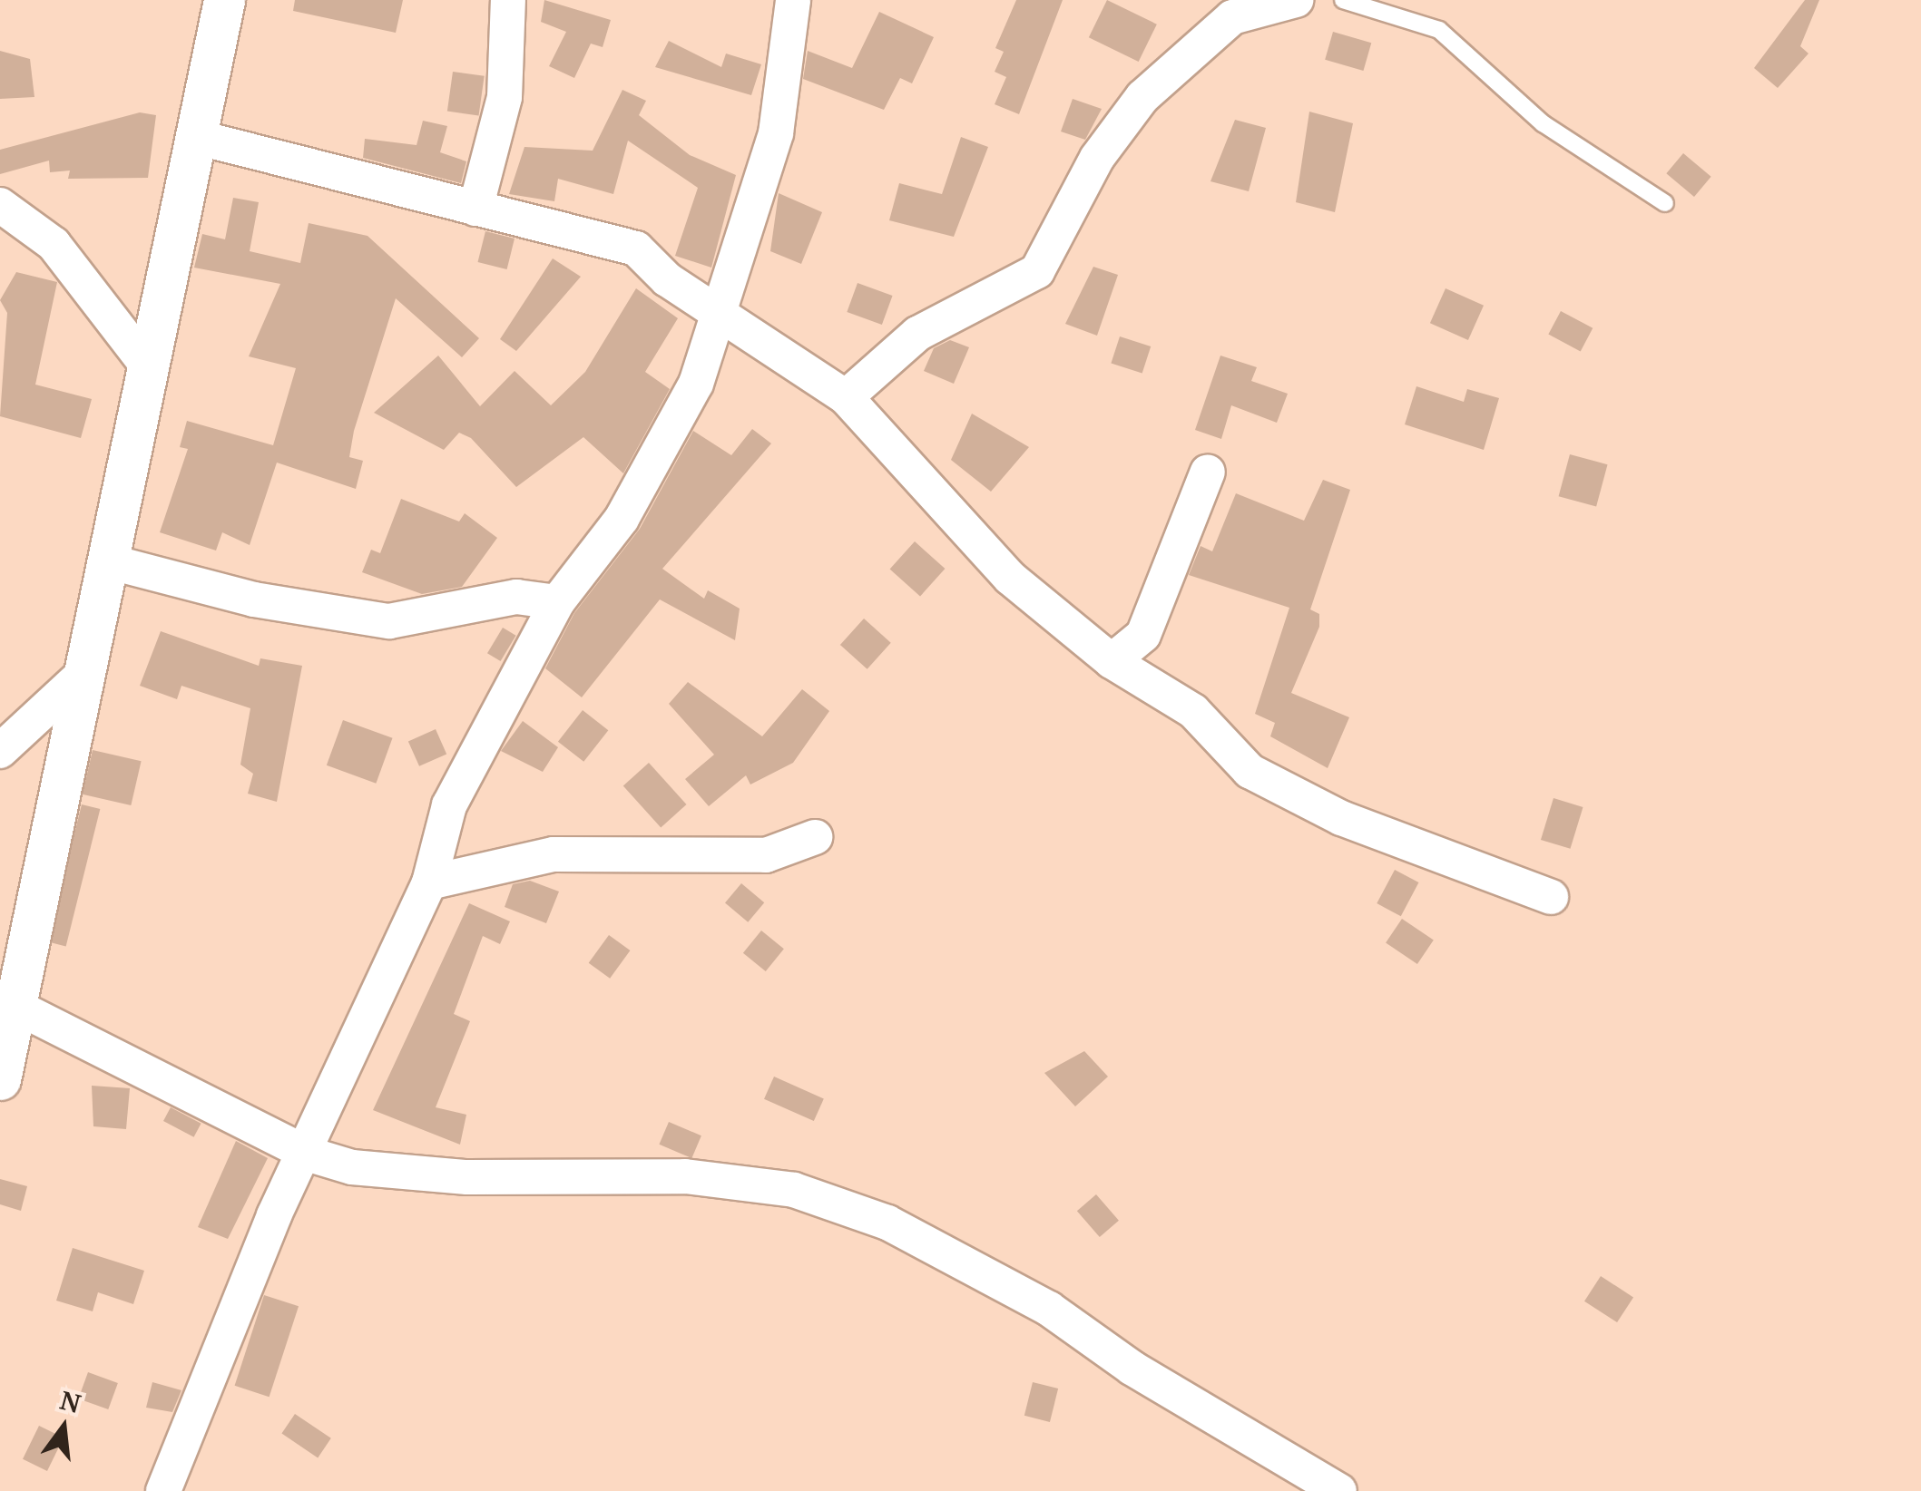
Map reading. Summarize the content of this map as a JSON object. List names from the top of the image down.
{
  "north": "top"
}
